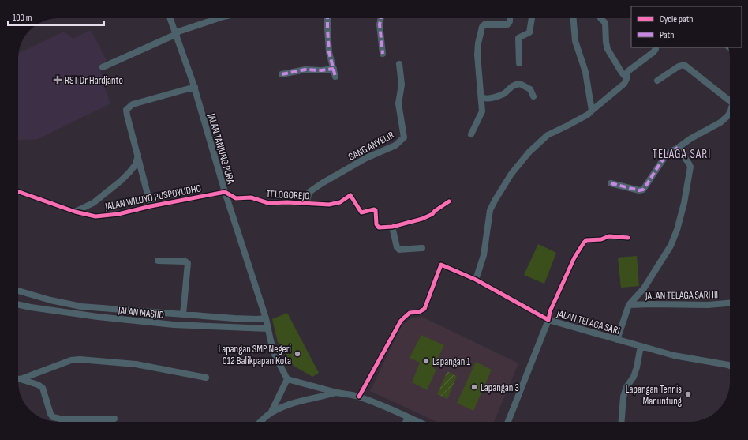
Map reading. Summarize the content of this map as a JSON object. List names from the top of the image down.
{
  "streets": {
    "street": [
      "GANG ANYELIR",
      "JALAN TANJUNG PURA",
      "TELOGOREJO",
      "JALAN WILUYO PUSPOYUDHO",
      "JALAN TELAGA SARI III",
      "JALAN MASJID",
      "JALAN TELAGA SARI"
    ]
  },
  "crossings": [
    ["GANG ANYELIR", "TELOGOREJO"],
    ["JALAN TANJUNG PURA", "TELOGOREJO"],
    ["JALAN TANJUNG PURA", "JALAN WILUYO PUSPOYUDHO"],
    ["JALAN TANJUNG PURA", "JALAN MASJID"],
    ["TELOGOREJO", "JALAN WILUYO PUSPOYUDHO"],
    ["JALAN TELAGA SARI III", "JALAN TELAGA SARI"]
  ],
  "districts": ["TELAGA SARI"],
  "places": {
    "health": ["RST Dr Hardjanto"],
    "other": [
      "Lapangan SMP Negeri 012 Balikpapan Kota",
      "Lapangan 1",
      "Lapangan 3",
      "Lapangan Tennis Manuntung"
    ]
  },
  "legend": ["Cycle path", "Path"],
  "scale_bar": "100 m"
}
